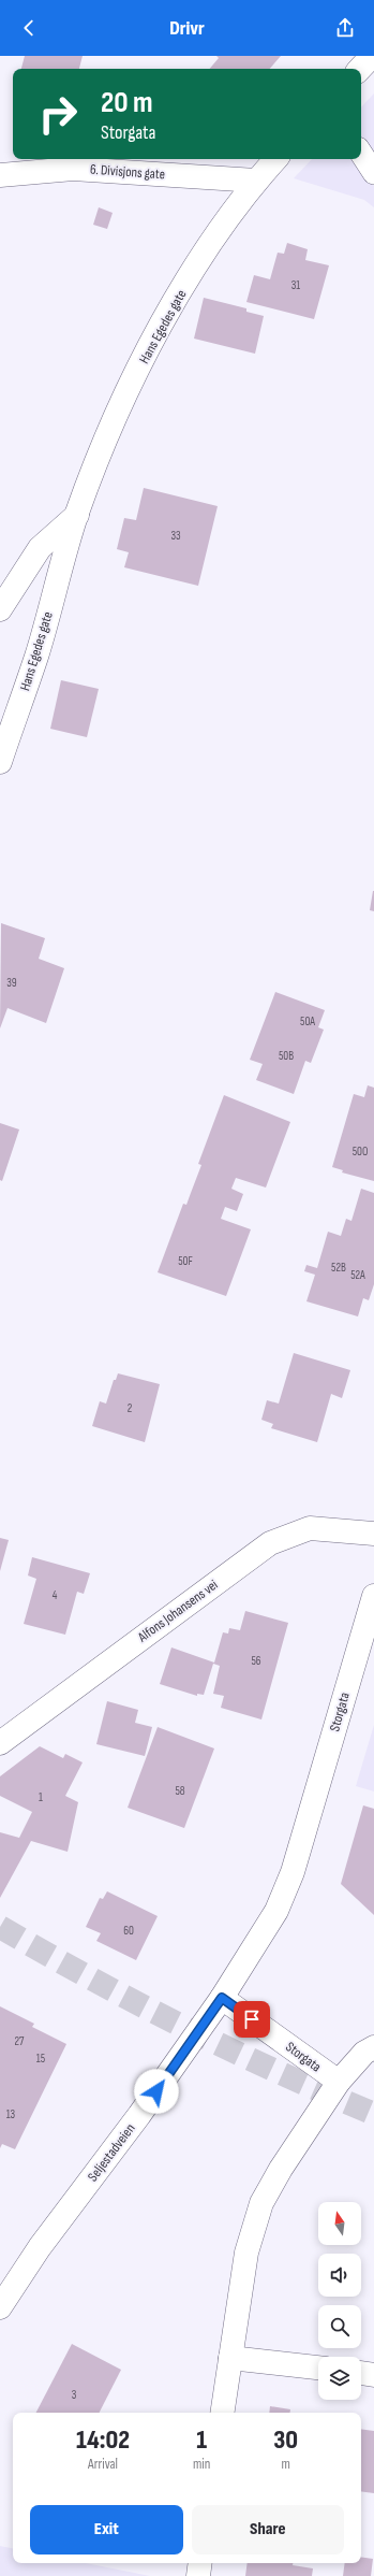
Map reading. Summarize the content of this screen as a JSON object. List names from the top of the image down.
{
  "streets": {
    "street": [
      "6. Divisjons gate",
      "Hans Egedes gate",
      "Alfons Johansens vei",
      "Storgata",
      "Seljestadveien"
    ]
  },
  "crossings": [
    ["6. Divisjons gate", "Hans Egedes gate"],
    ["Storgata", "Seljestadveien"]
  ],
  "house_numbers": [
    "31",
    "33",
    "39",
    "50A",
    "50B",
    "50O",
    "50F",
    "52B",
    "52A",
    "2",
    "4",
    "56",
    "58",
    "1",
    "60",
    "27",
    "15",
    "13",
    "3"
  ],
  "north": "top",
  "page": {
    "header": "Drivr",
    "turn": ["20 m", "Storgata"],
    "eta": [
      "14:02",
      "Arrival",
      "1",
      "min",
      "30",
      "m"
    ],
    "buttons": ["Exit", "Share"]
  }
}
